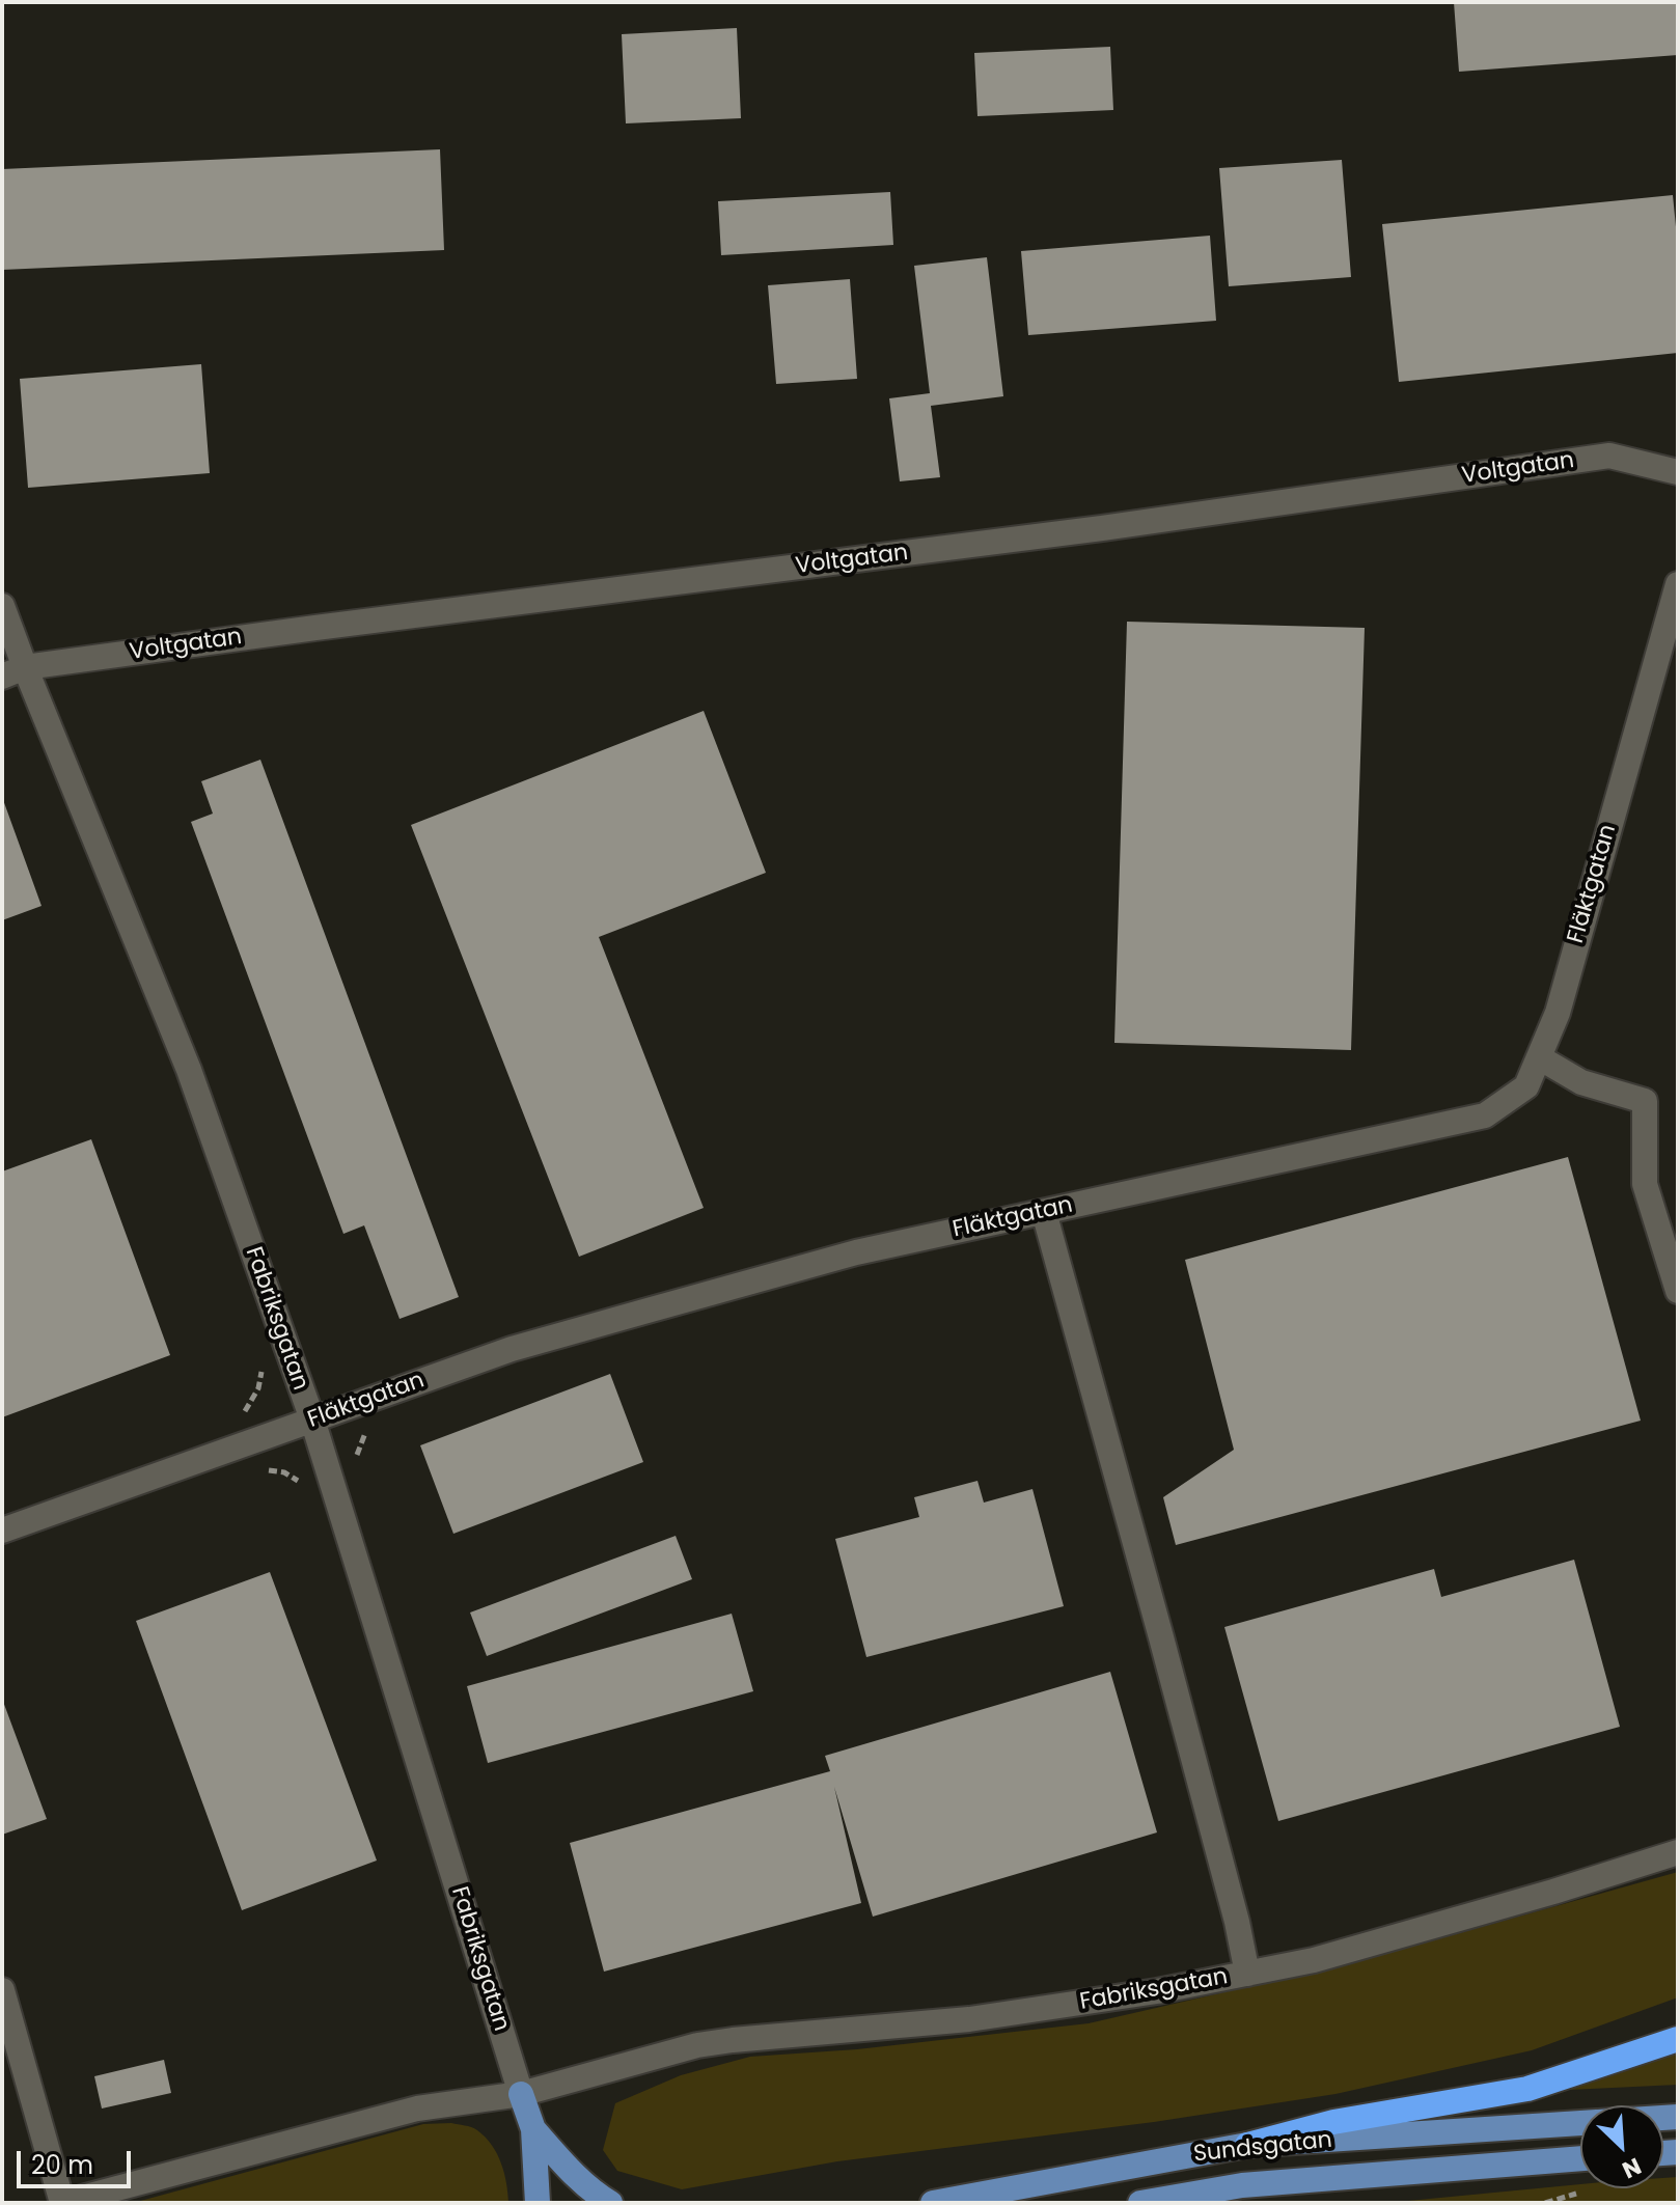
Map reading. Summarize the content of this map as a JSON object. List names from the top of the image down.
{
  "streets": {
    "main road": ["Sundsgatan"],
    "street": ["Voltgatan", "Fläktgatan", "Fabriksgatan"]
  },
  "crossings": [
    ["Voltgatan", "Fabriksgatan"],
    ["Fläktgatan", "Fabriksgatan"]
  ],
  "scale_bar": "20 m",
  "north": "bottom right"
}
